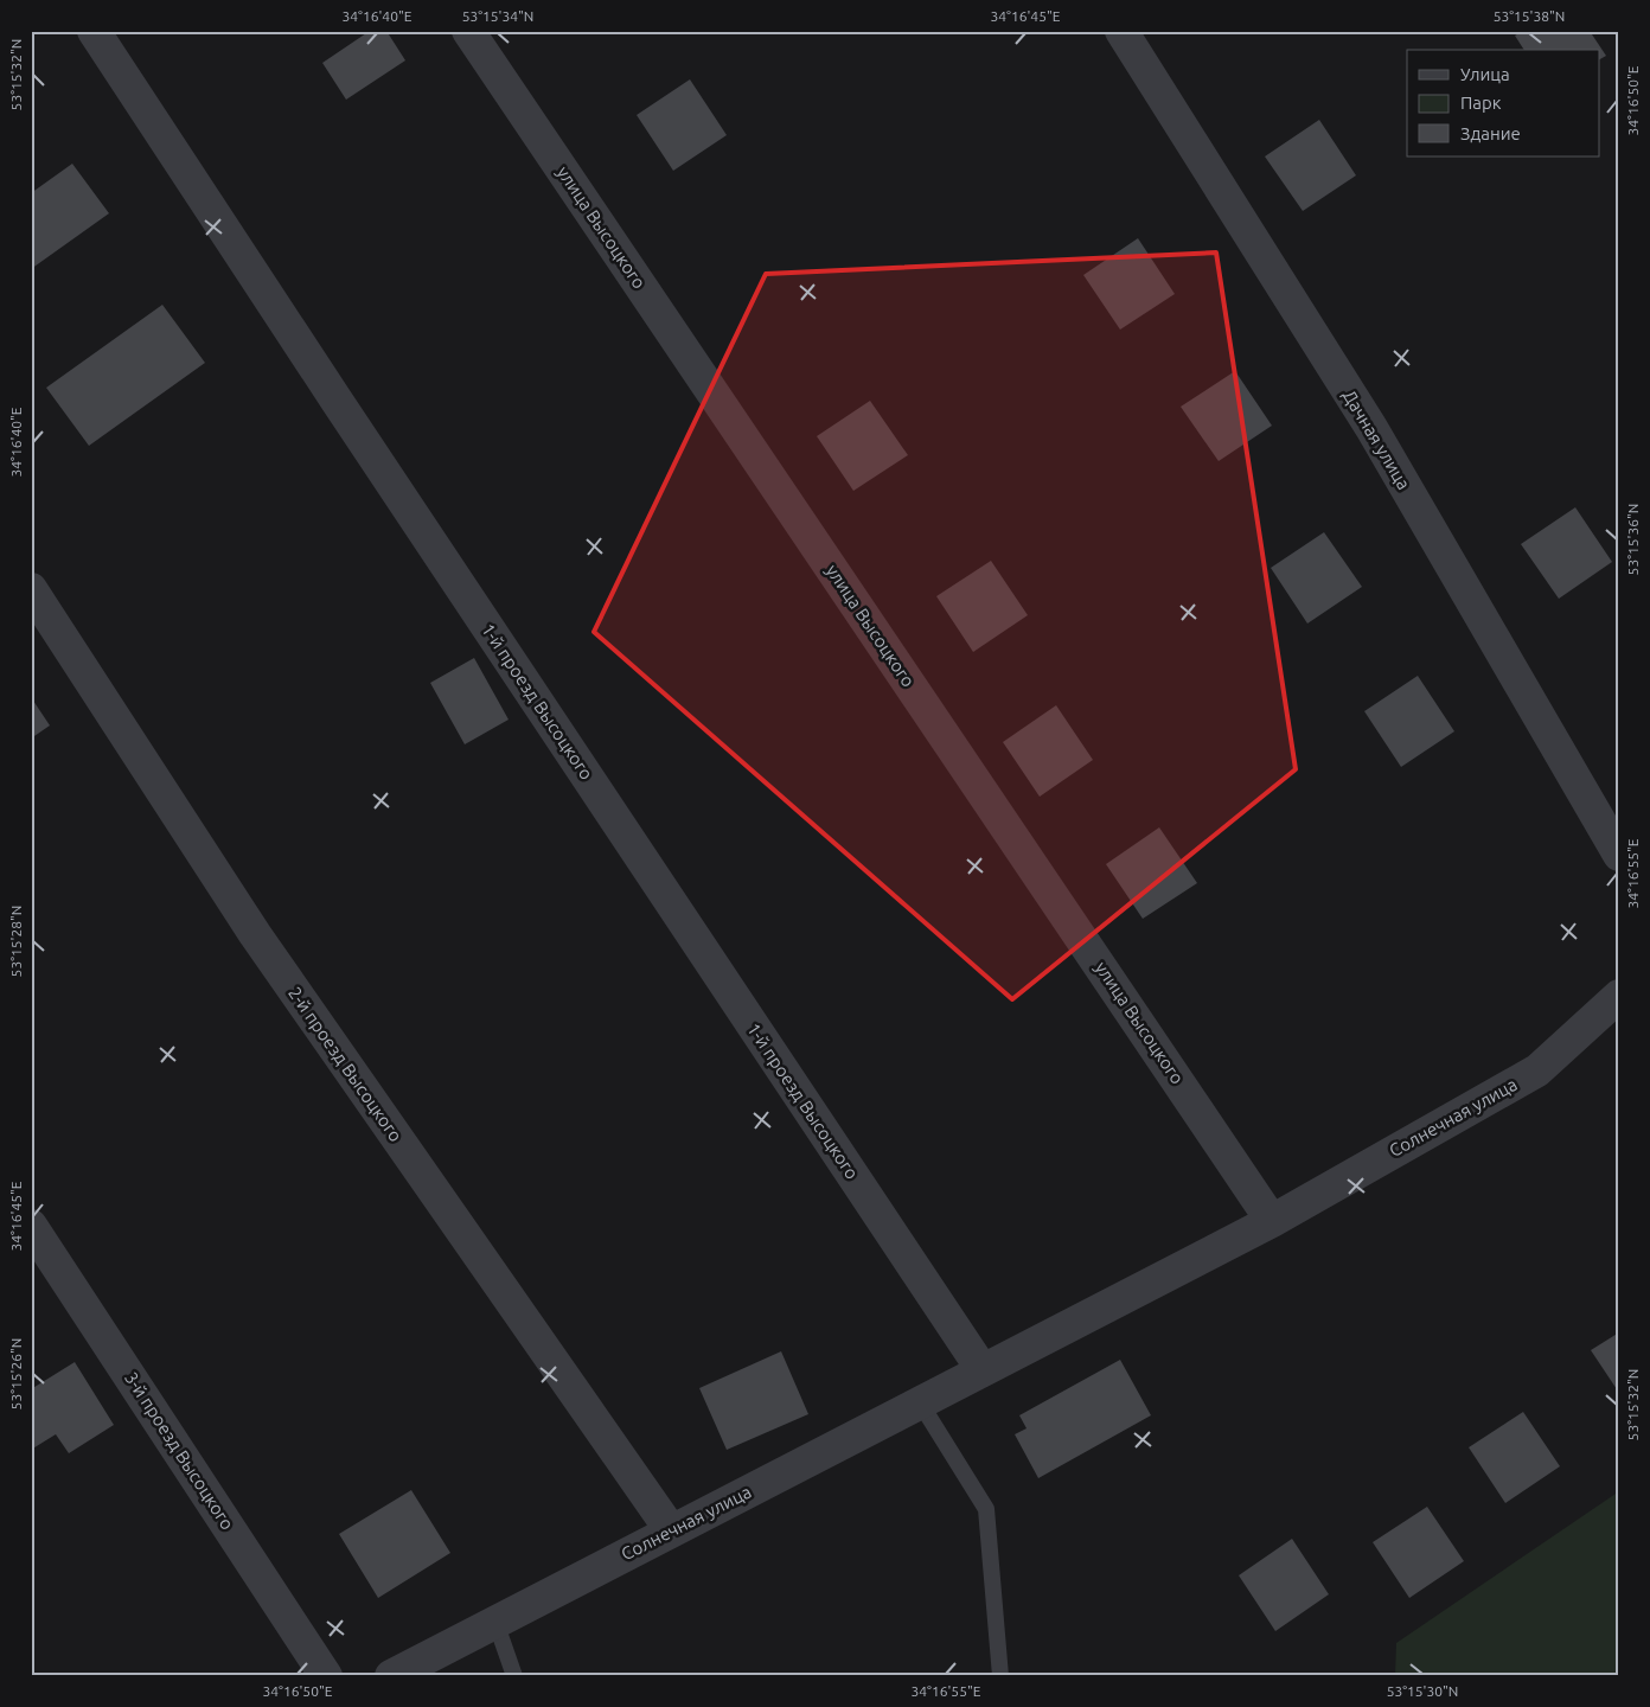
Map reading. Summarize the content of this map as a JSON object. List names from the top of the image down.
{
  "streets": {
    "street": [
      "улица Высоцкого",
      "Дачная улица",
      "1-й проезд Высоцкого",
      "2-й проезд Высоцкого",
      "Солнечная улица",
      "3-й проезд Высоцкого"
    ]
  },
  "crossings": [
    ["улица Высоцкого", "Солнечная улица"],
    ["1-й проезд Высоцкого", "Солнечная улица"],
    ["2-й проезд Высоцкого", "Солнечная улица"]
  ],
  "legend": ["Улица", "Парк", "Здание"],
  "coordinates": [
    "34°16'40\"E",
    "53°15'34\"N",
    "34°16'45\"E",
    "53°15'38\"N",
    "53°15'32\"N",
    "34°16'50\"E",
    "53°15'36\"N",
    "34°16'55\"E",
    "53°15'28\"N",
    "53°15'26\"N",
    "53°15'30\"N"
  ]
}
